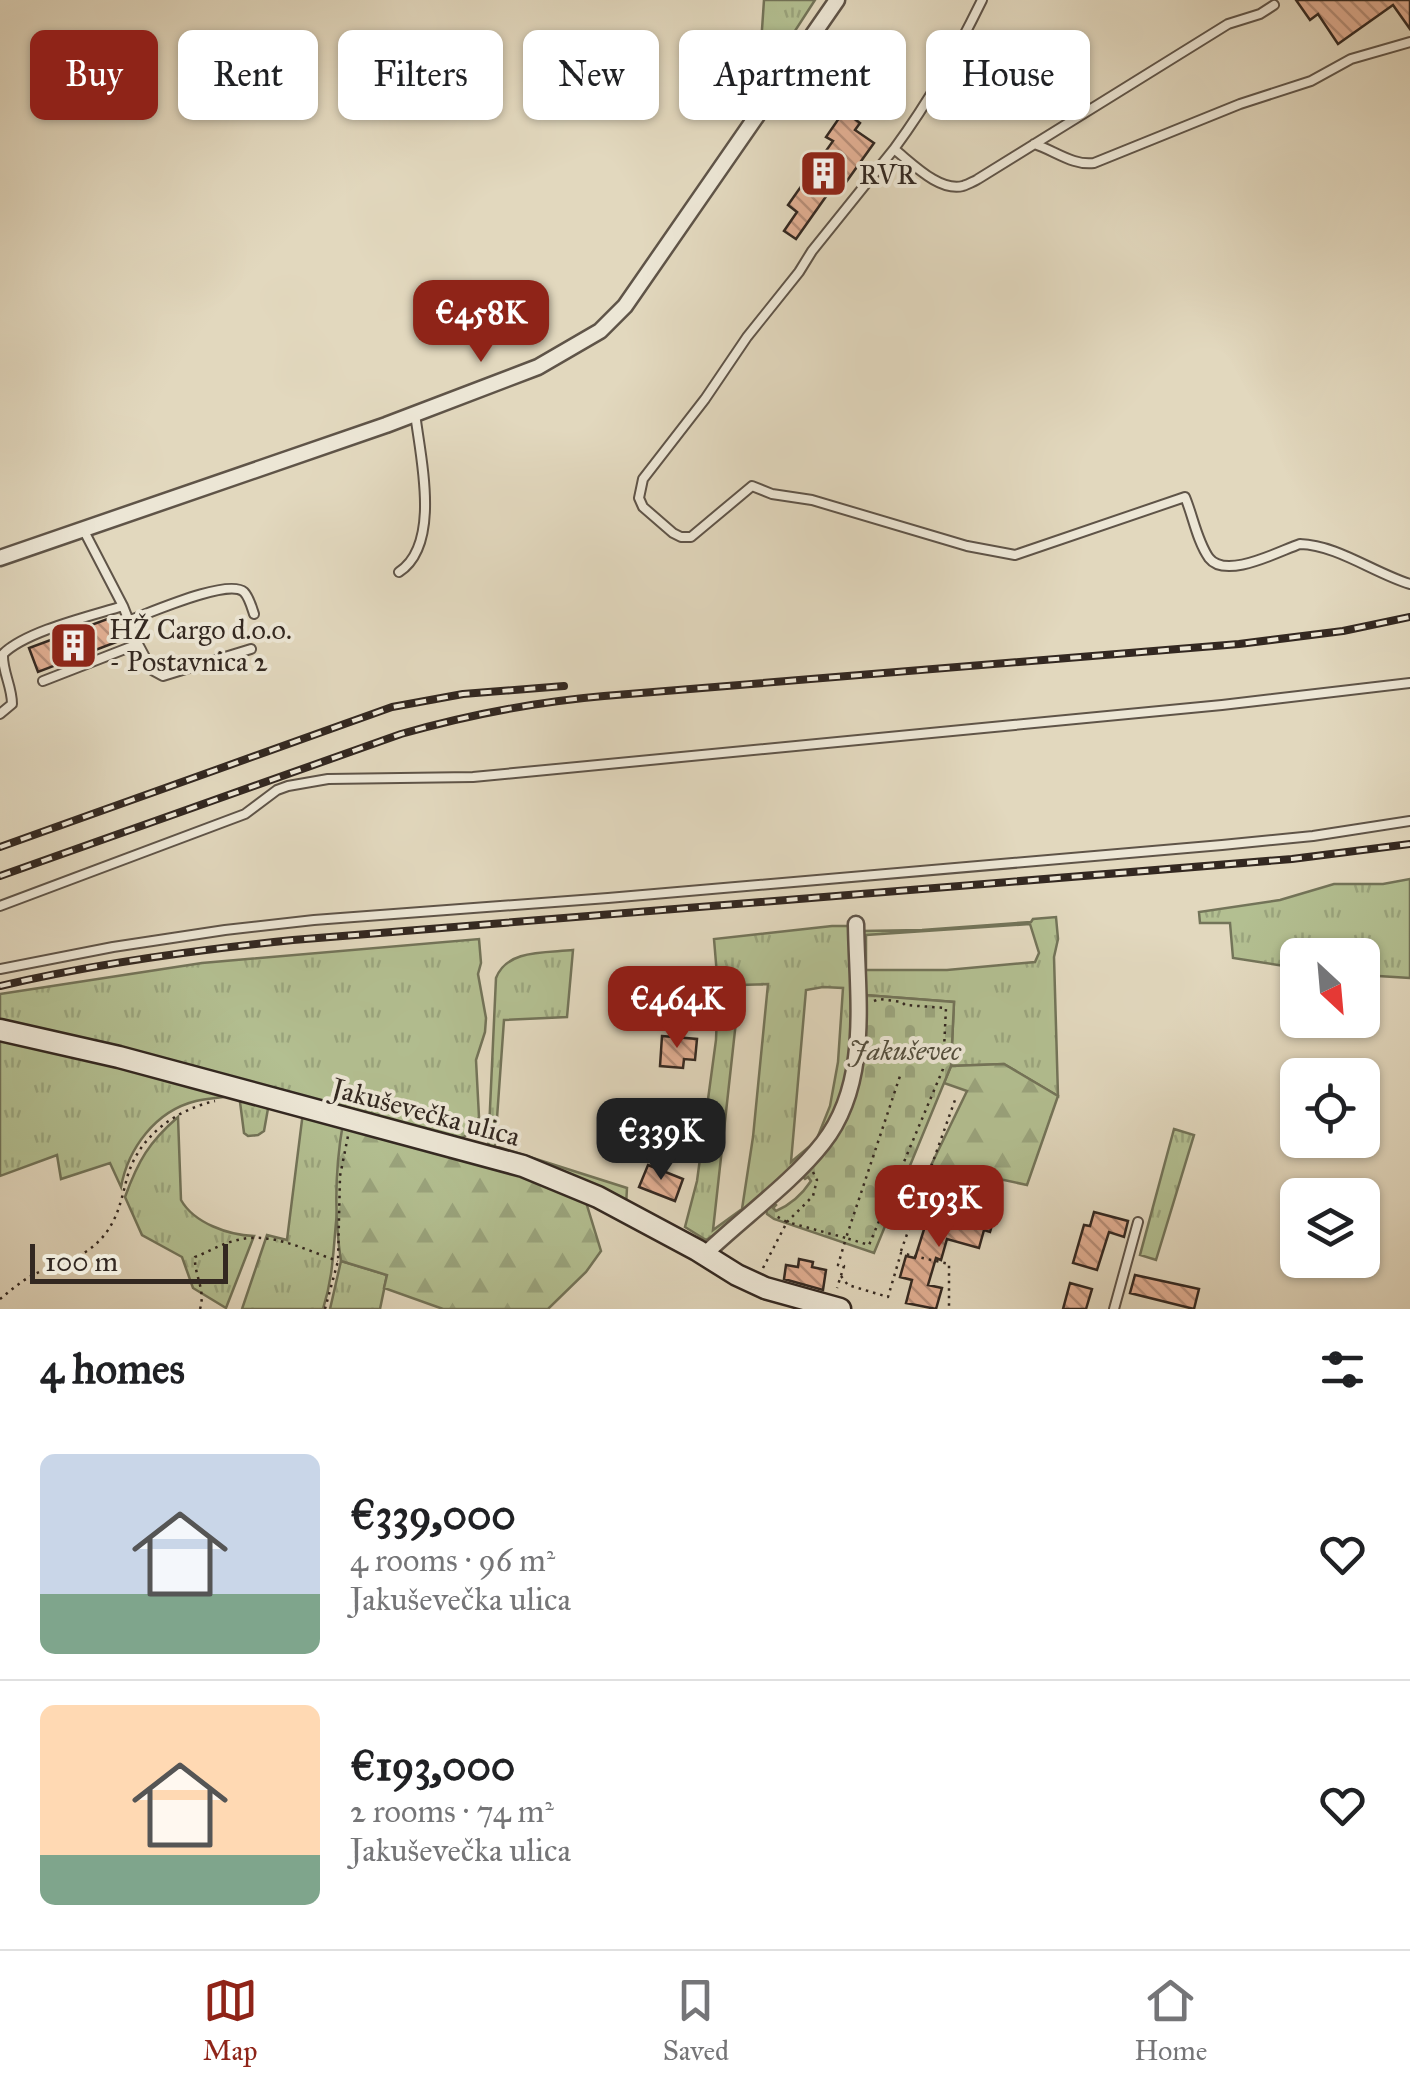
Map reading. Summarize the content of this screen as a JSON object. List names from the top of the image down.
{
  "streets": {
    "main road": ["Jakuševečka ulica"]
  },
  "parks": ["Jakuševec"],
  "places": {
    "building": ["RVR", "HŽ Cargo d.o.o. - Postavnica 2"]
  },
  "scale_bar": "100 m",
  "north": "bottom right",
  "page": {
    "chip": [
      "Buy",
      "Rent",
      "Filters",
      "New",
      "Apartment",
      "House"
    ],
    "price": [
      "€458K",
      "€464K",
      "€339K",
      "€193K"
    ],
    "scale": "100 m",
    "heading": "4 homes",
    "list": [
      {
        "name": "€339,000",
        "note": "4 rooms · 96 m² · Jakuševečka ulica"
      },
      {
        "name": "€193,000",
        "note": "2 rooms · 74 m² · Jakuševečka ulica"
      }
    ],
    "tabs": ["Map", "Saved", "Home"]
  }
}
